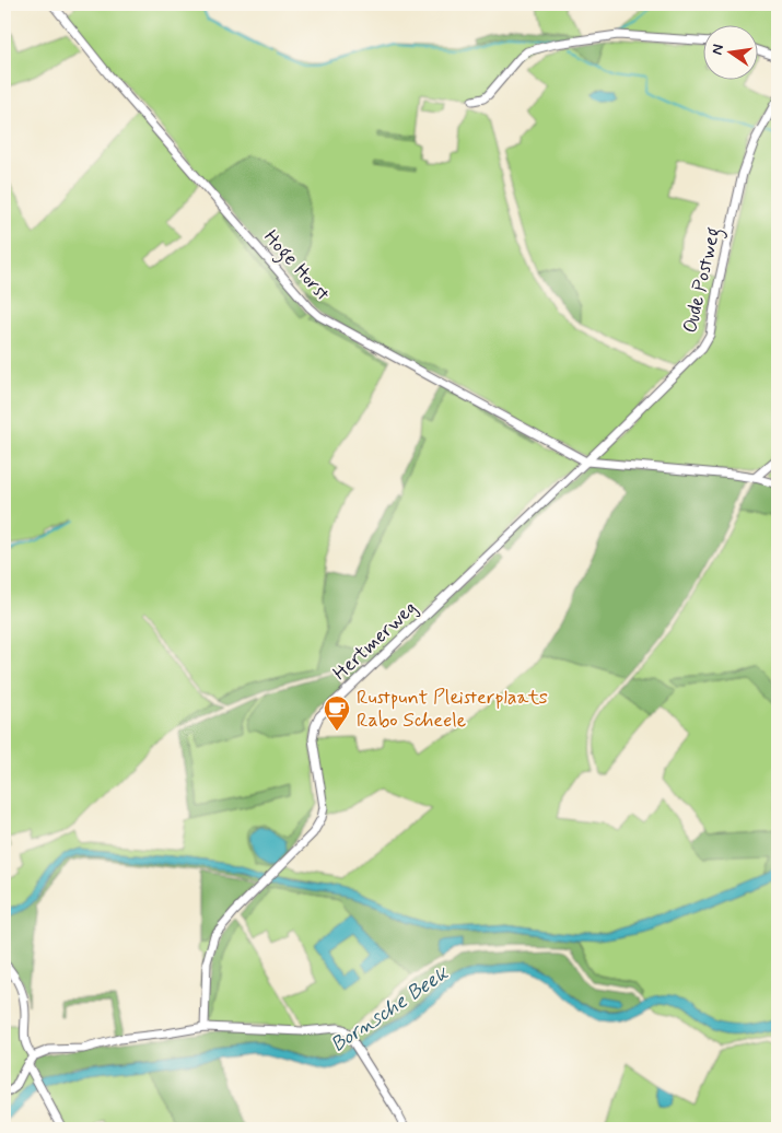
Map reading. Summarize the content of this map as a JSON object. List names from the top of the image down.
{
  "streets": {
    "street": ["Hoge Horst", "Oude Postweg", "Hertmerweg"]
  },
  "crossings": [
    ["Hoge Horst", "Oude Postweg"],
    ["Hoge Horst", "Hertmerweg"],
    ["Oude Postweg", "Hertmerweg"]
  ],
  "water": ["Bornsche Beek"],
  "places": {
    "cafe": ["Rustpunt Pleisterplaats Rabo Scheele"]
  },
  "north": "left"
}
